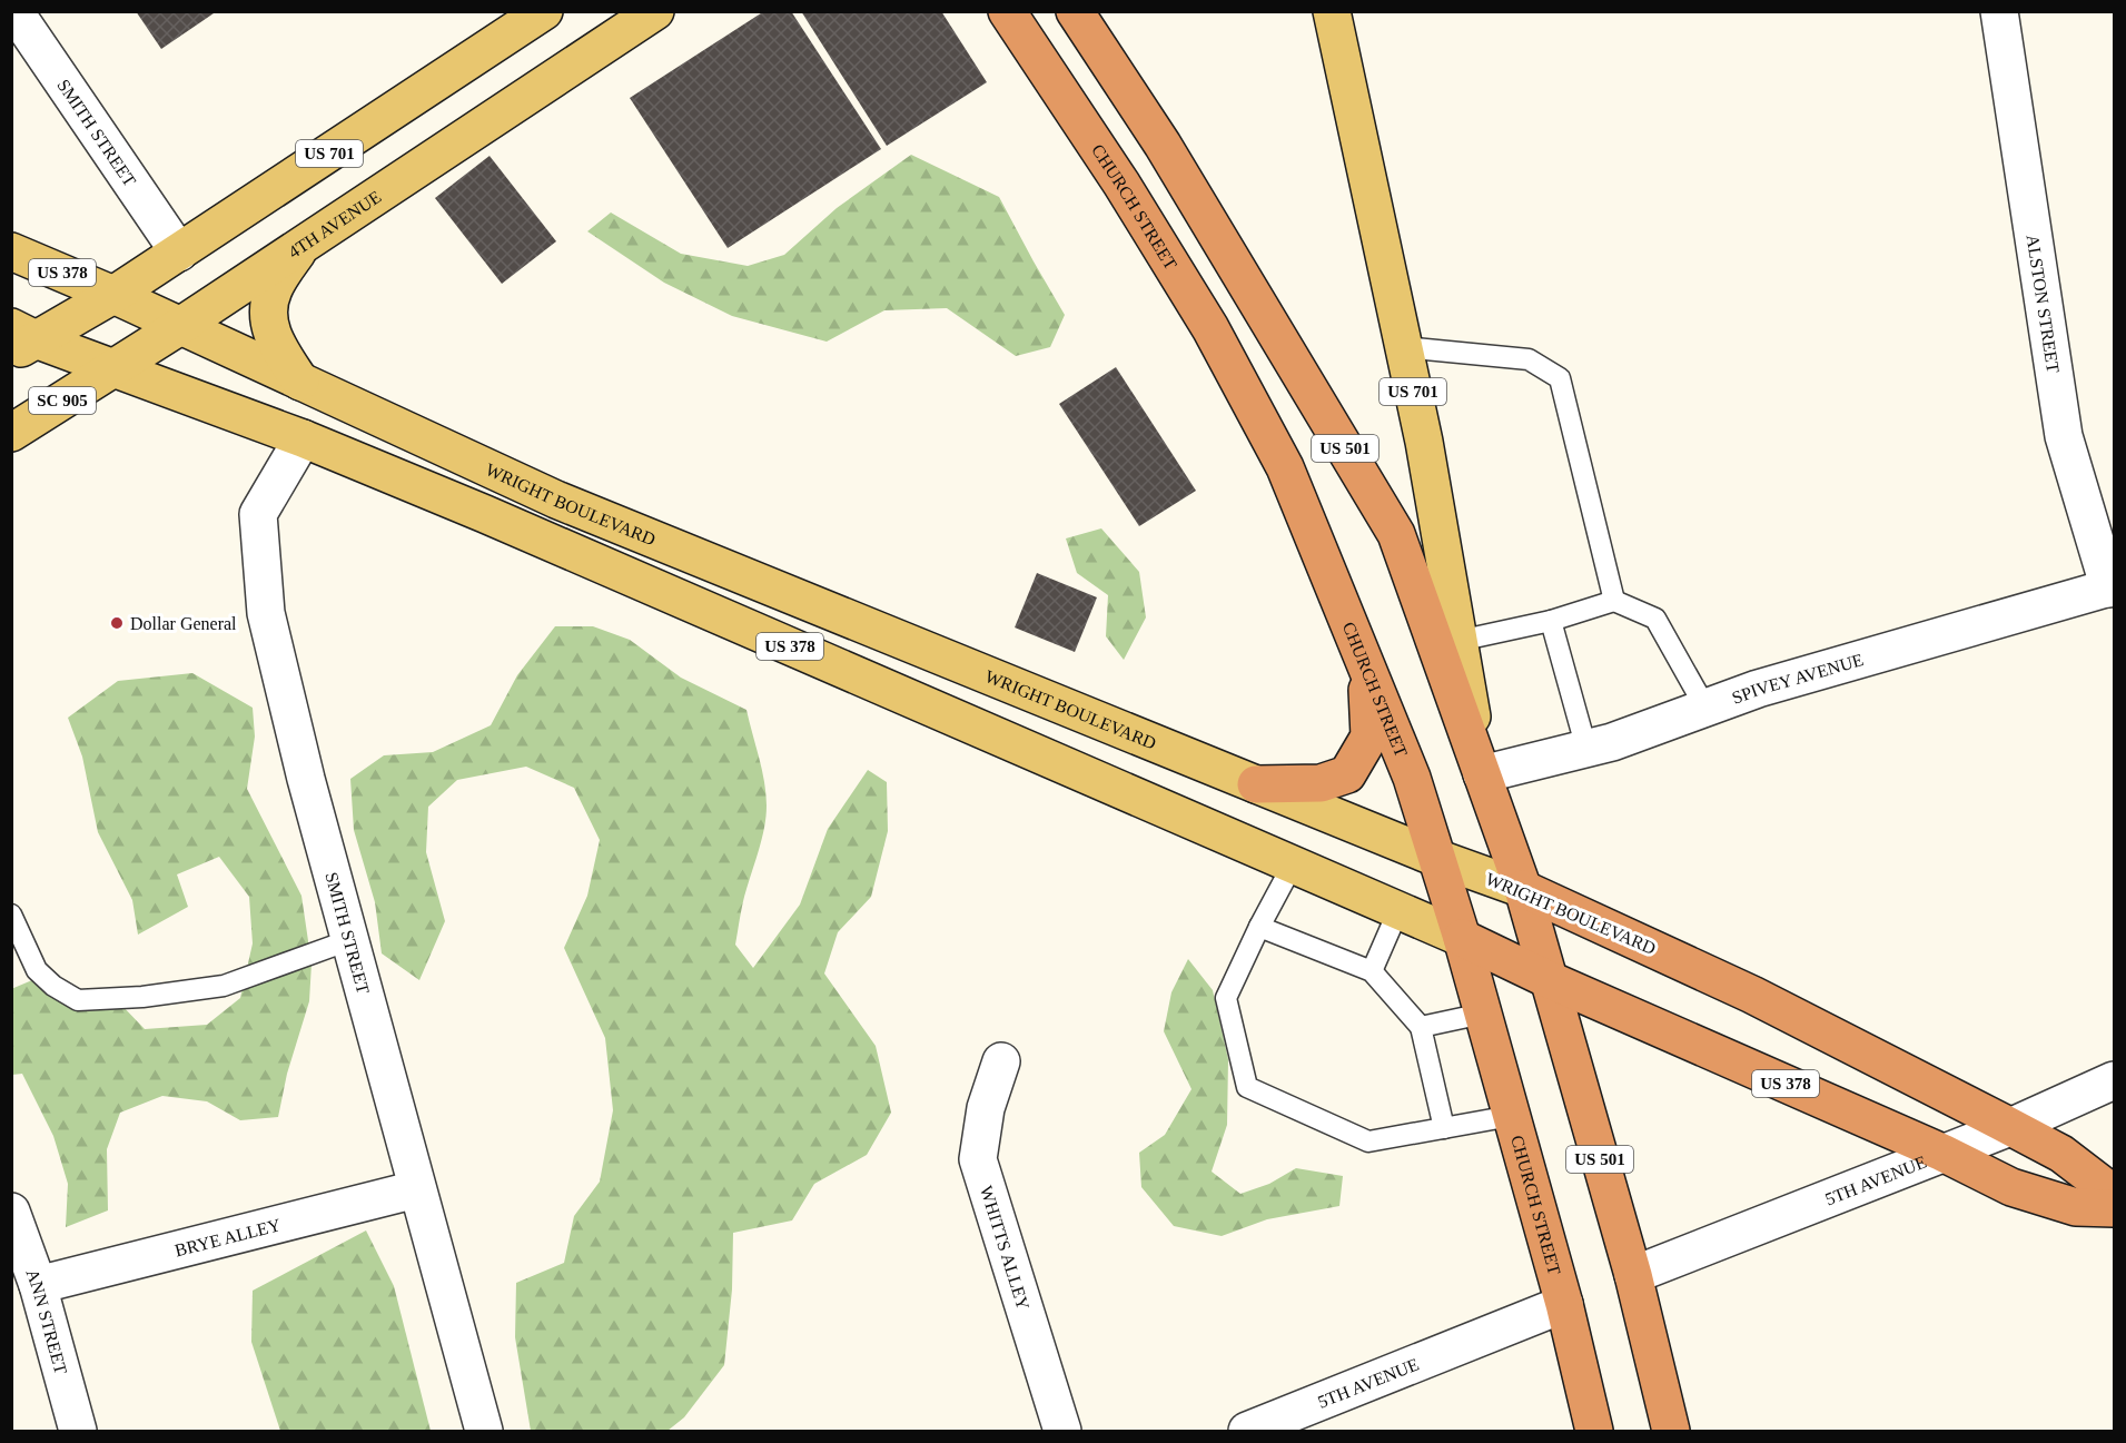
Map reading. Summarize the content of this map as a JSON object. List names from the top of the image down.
{
  "streets": {
    "highway": [
      "CHURCH STREET",
      "US 378",
      "US 501",
      "WRIGHT BOULEVARD"
    ],
    "main road": ["US 701", "4TH AVENUE", "SC 905"],
    "street": [
      "SMITH STREET",
      "ALSTON STREET",
      "SPIVEY AVENUE",
      "5TH AVENUE",
      "BRYE ALLEY",
      "WHITTS ALLEY",
      "ANN STREET"
    ]
  },
  "crossings": [
    ["SMITH STREET", "US 701"],
    ["SMITH STREET", "US 378"],
    ["SMITH STREET", "BRYE ALLEY"],
    ["US 701", "US 378"],
    ["US 701", "US 501"],
    ["US 701", "WRIGHT BOULEVARD"],
    ["US 701", "SPIVEY AVENUE"],
    ["CHURCH STREET", "US 378"],
    ["CHURCH STREET", "WRIGHT BOULEVARD"],
    ["CHURCH STREET", "5TH AVENUE"],
    ["4TH AVENUE", "US 378"],
    ["4TH AVENUE", "WRIGHT BOULEVARD"],
    ["US 378", "US 501"],
    ["US 378", "5TH AVENUE"],
    ["ALSTON STREET", "SPIVEY AVENUE"],
    ["US 501", "WRIGHT BOULEVARD"],
    ["US 501", "SPIVEY AVENUE"],
    ["US 501", "5TH AVENUE"],
    ["WRIGHT BOULEVARD", "5TH AVENUE"],
    ["BRYE ALLEY", "ANN STREET"]
  ],
  "places": ["Dollar General"]
}
